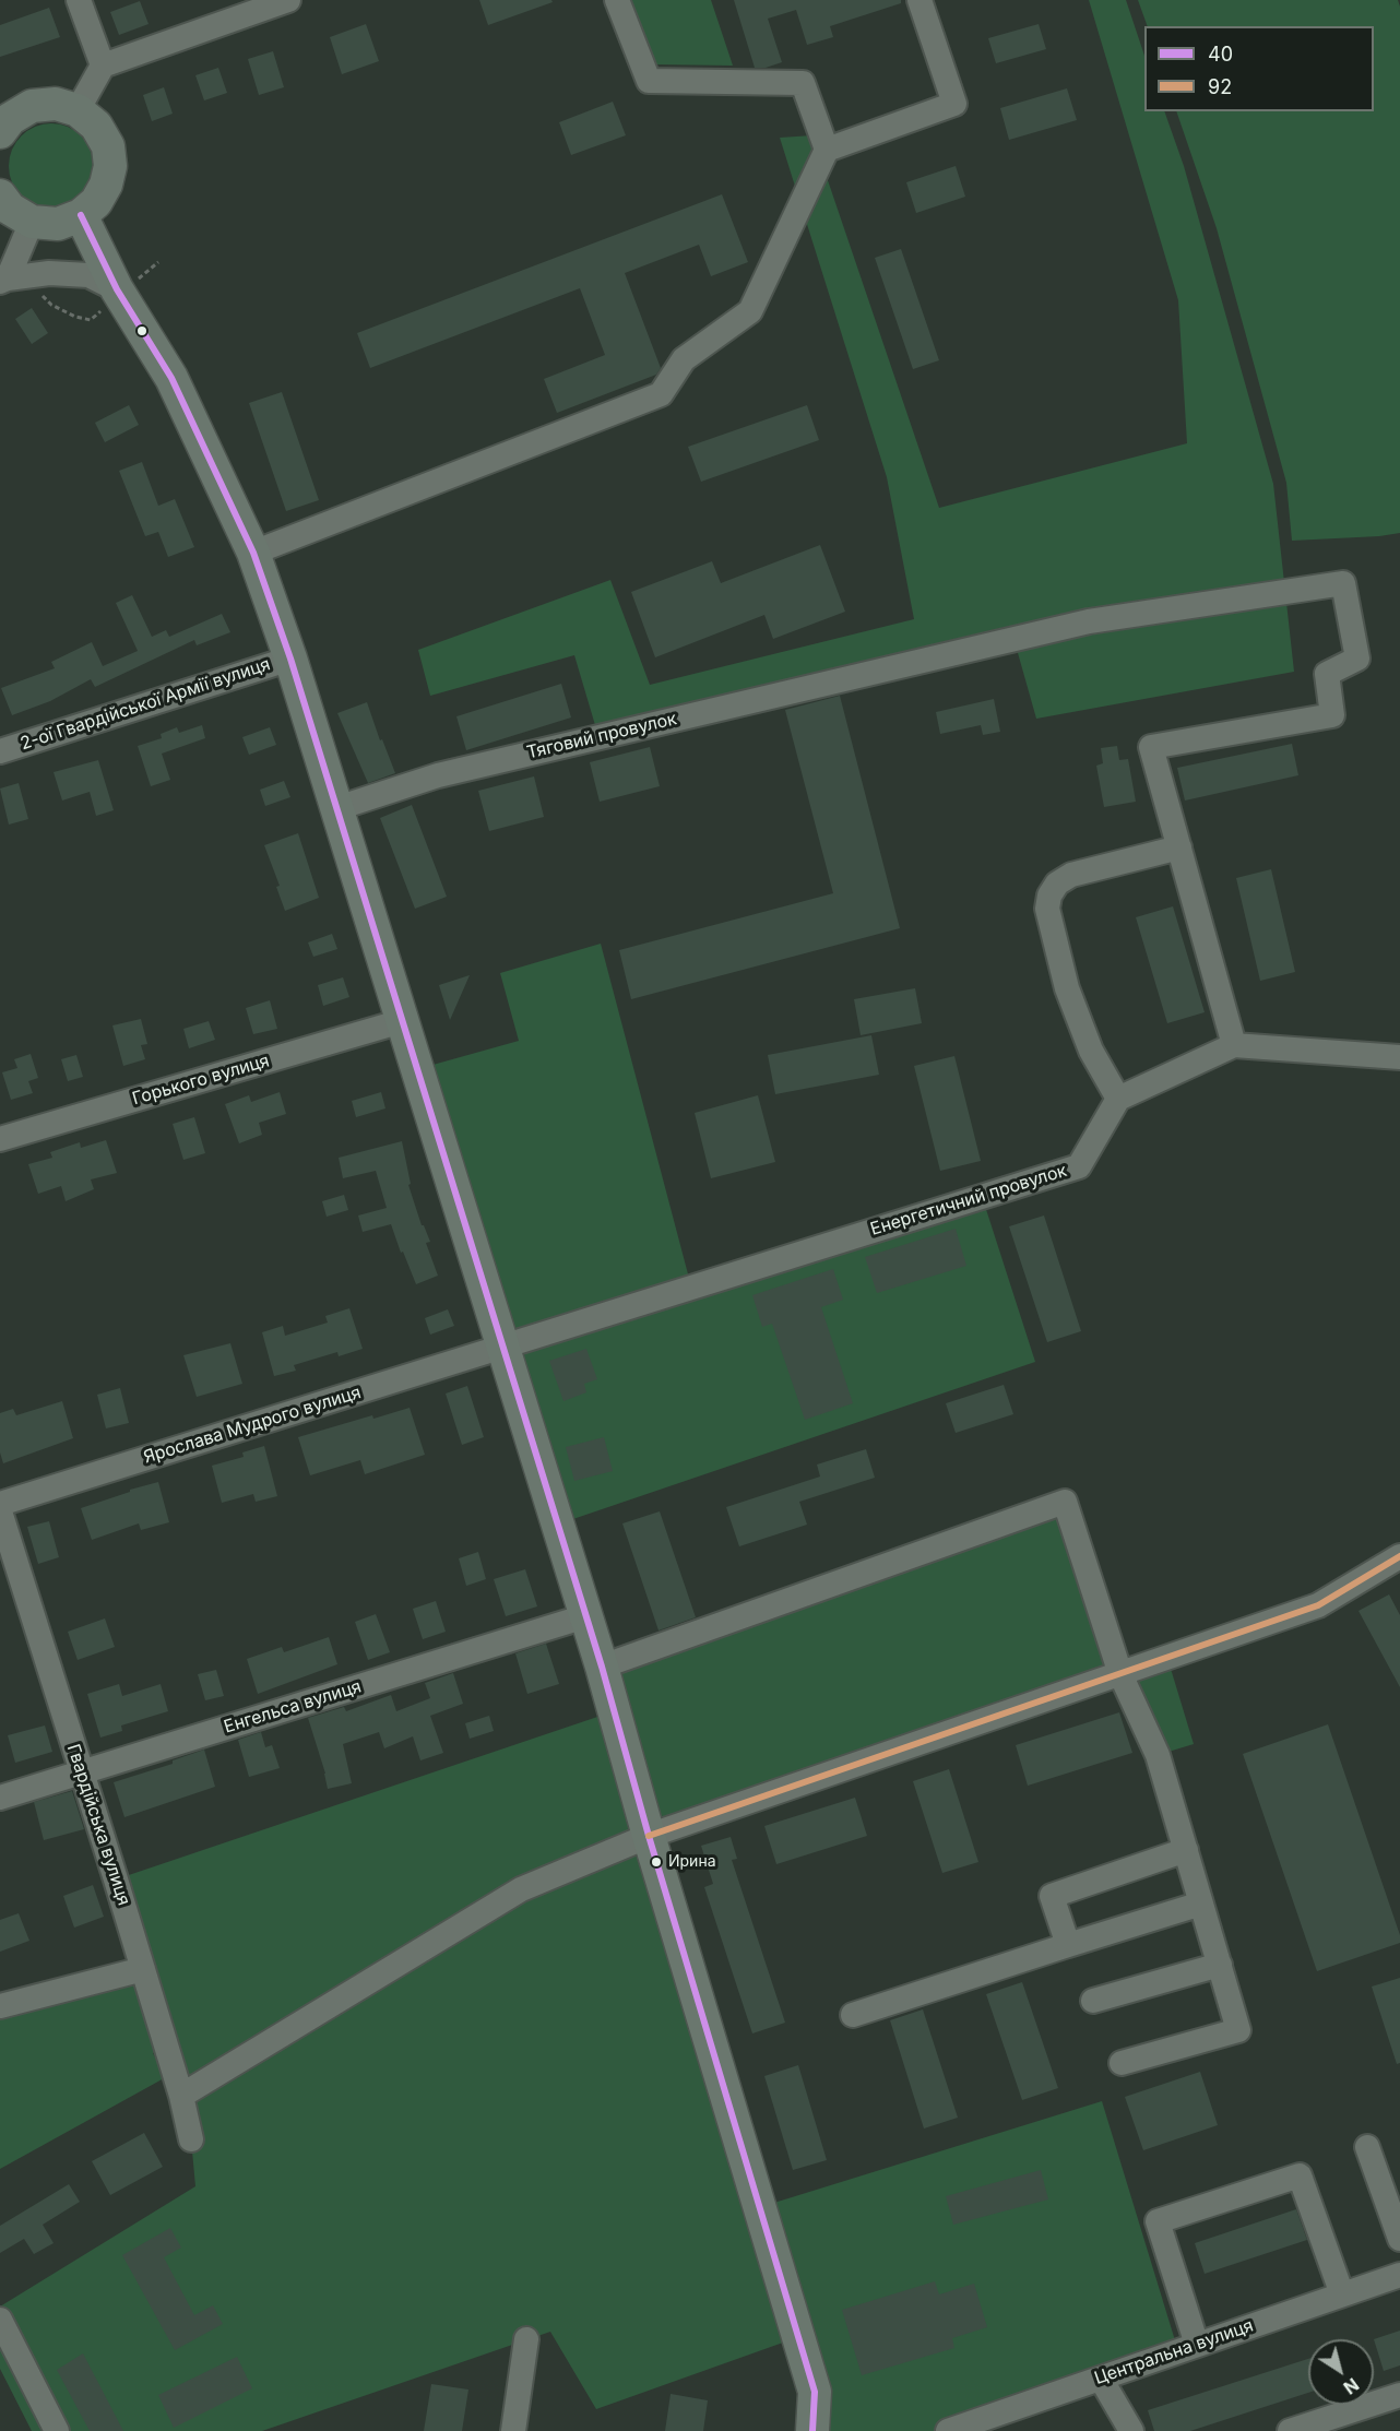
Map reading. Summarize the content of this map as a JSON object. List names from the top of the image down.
{
  "streets": {
    "street": [
      "2-ої Гвардійської Армії вулиця",
      "Тяговий провулок",
      "Горького вулиця",
      "Енергетичний провулок",
      "Ярослава Мудрого вулиця",
      "Енгельса вулиця",
      "Гвардійська вулиця",
      "Центральна вулиця"
    ]
  },
  "crossings": [
    ["Енергетичний провулок", "Ярослава Мудрого вулиця"],
    ["Енгельса вулиця", "Гвардійська вулиця"]
  ],
  "places": ["Ирина"],
  "lines": ["transit line 40", "transit line 92"],
  "legend": ["40", "92"],
  "north": "bottom right"
}
